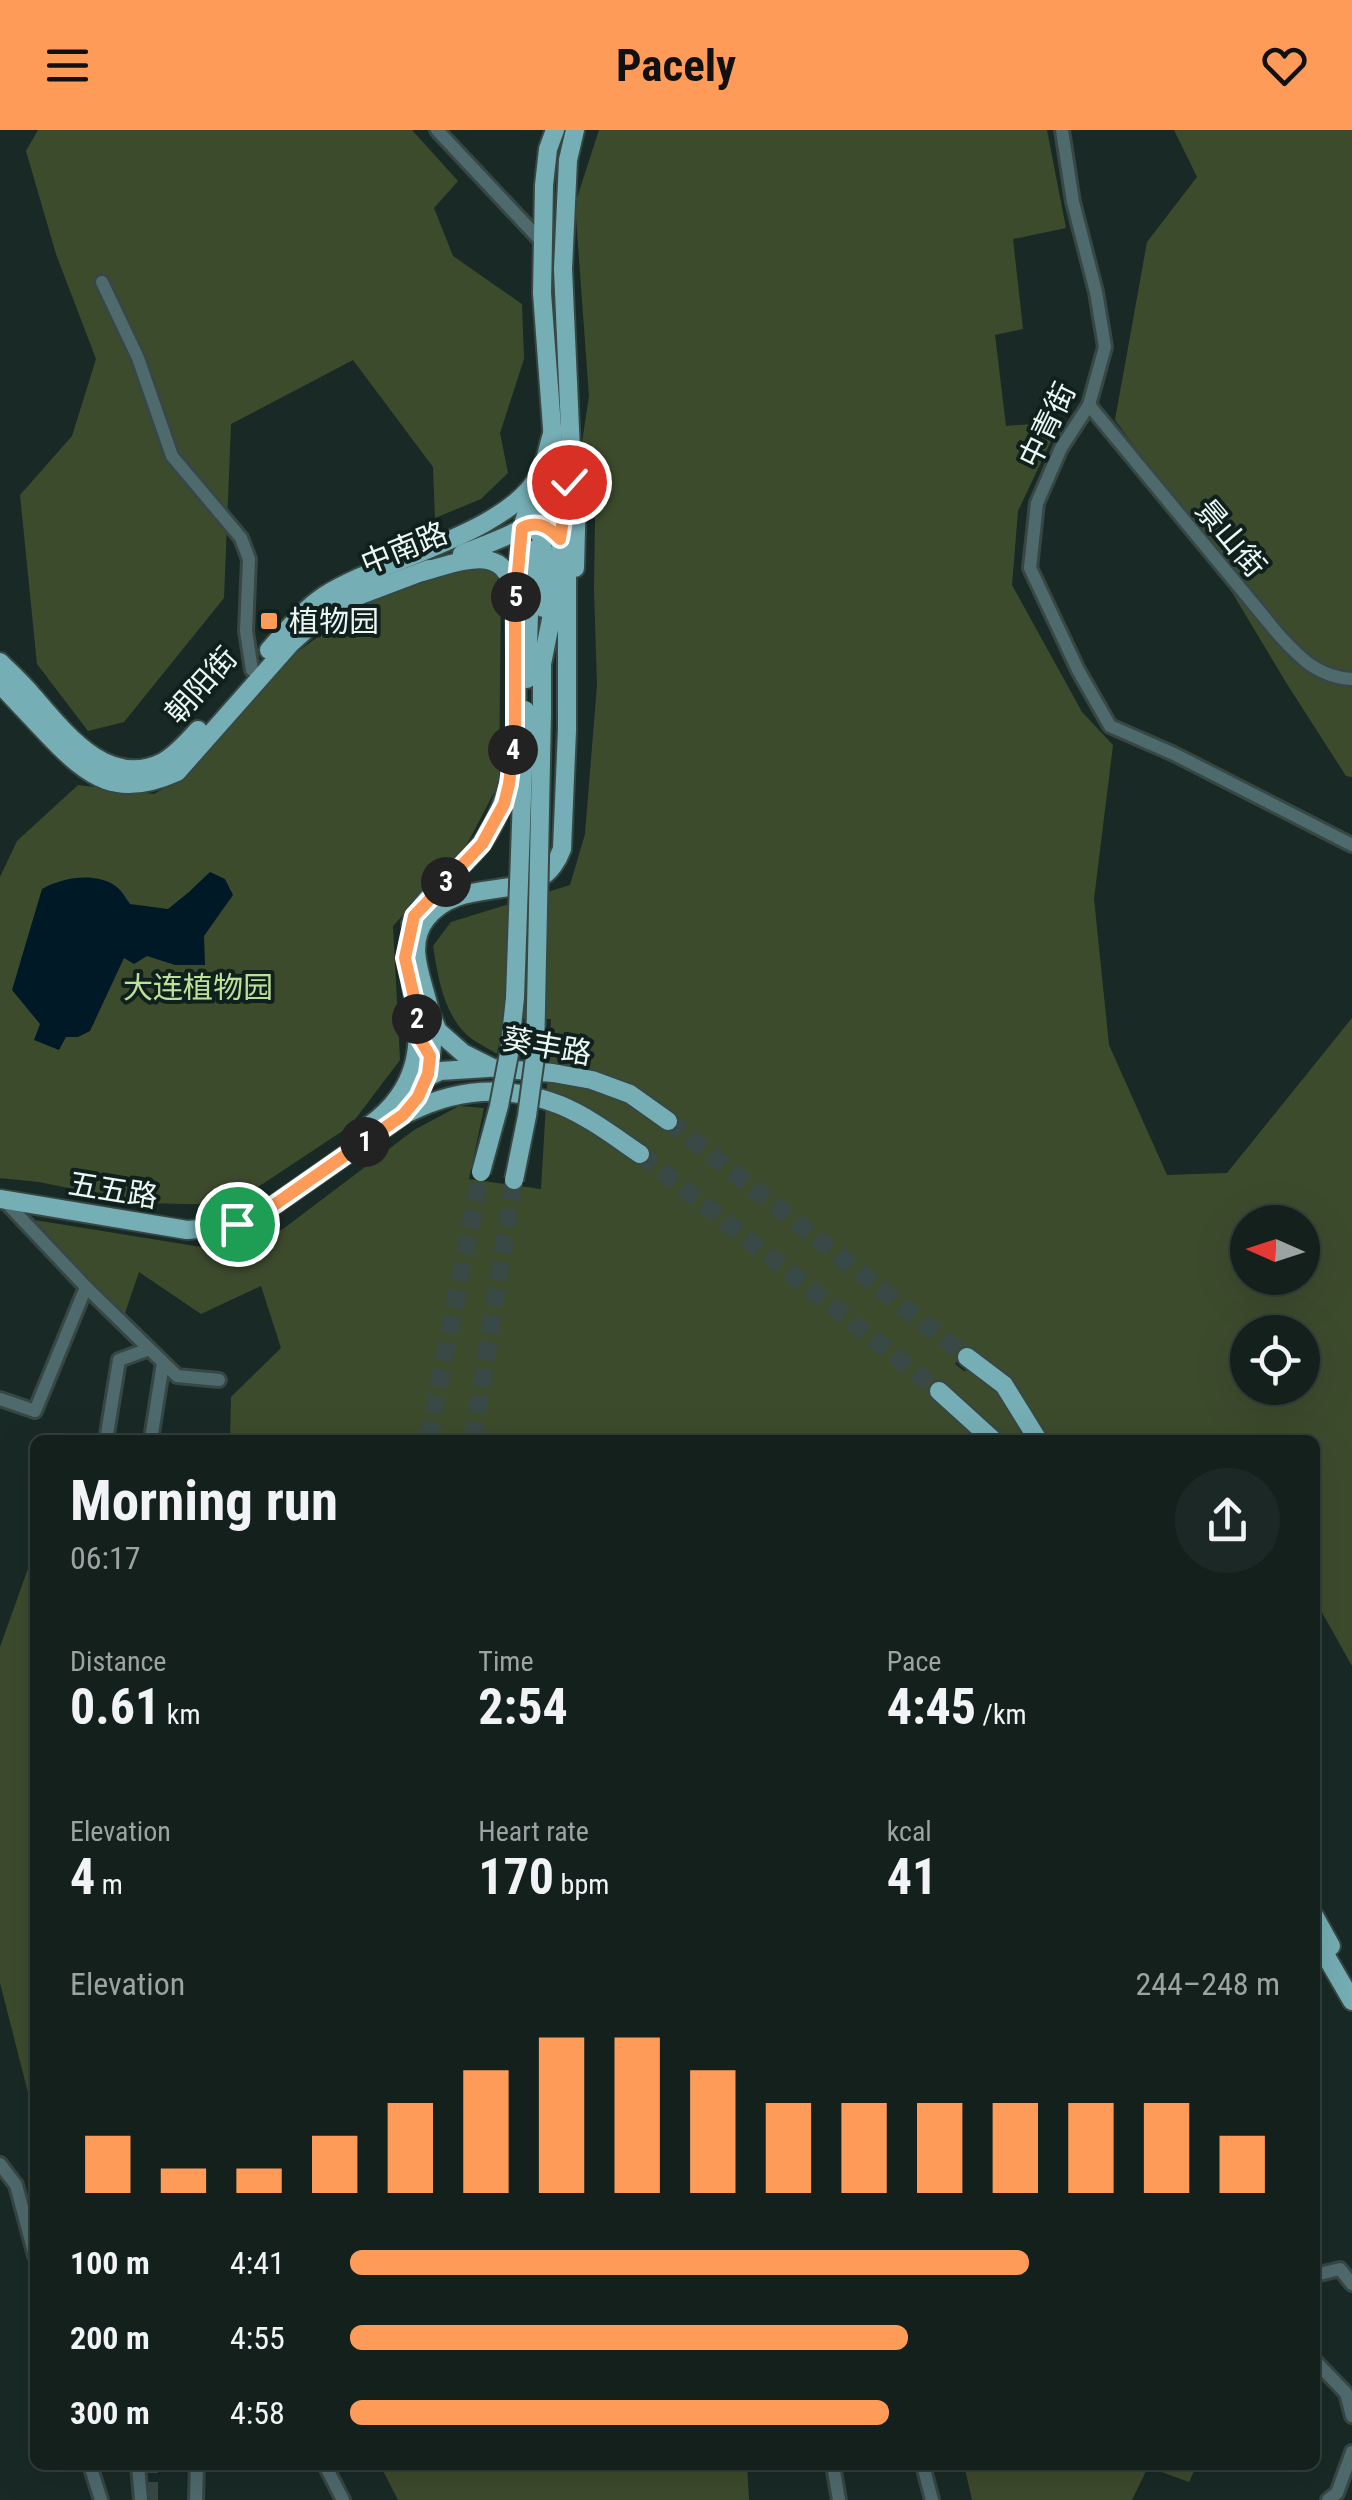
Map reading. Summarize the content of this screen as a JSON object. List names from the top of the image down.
{
  "streets": {
    "main road": [
      "中南路",
      "朝阳街",
      "葵丰路",
      "五五路"
    ],
    "street": ["中青街", "景山街"]
  },
  "crossings": [
    ["中青街", "景山街"],
    ["中南路", "五五路"],
    ["葵丰路", "五五路"]
  ],
  "parks": ["大连植物园"],
  "places": {
    "transit": ["植物园"]
  },
  "north": "left",
  "page": {
    "header": "Pacely",
    "pins": [
      "5",
      "4",
      "3",
      "2",
      "1"
    ],
    "heading": ["Morning run", "06:17"],
    "stats": [
      ["Distance", "0.61 km"],
      ["Time", "2:54"],
      ["Pace", "4:45 /km"],
      ["Elevation", "4 m"],
      ["Heart rate", "170 bpm"],
      ["kcal", "41"]
    ],
    "chart": ["Elevation", "244–248 m"],
    "list": [
      {
        "name": "100 m",
        "note": "4:41"
      },
      {
        "name": "200 m",
        "note": "4:55"
      },
      {
        "name": "300 m",
        "note": "4:58"
      }
    ]
  }
}
